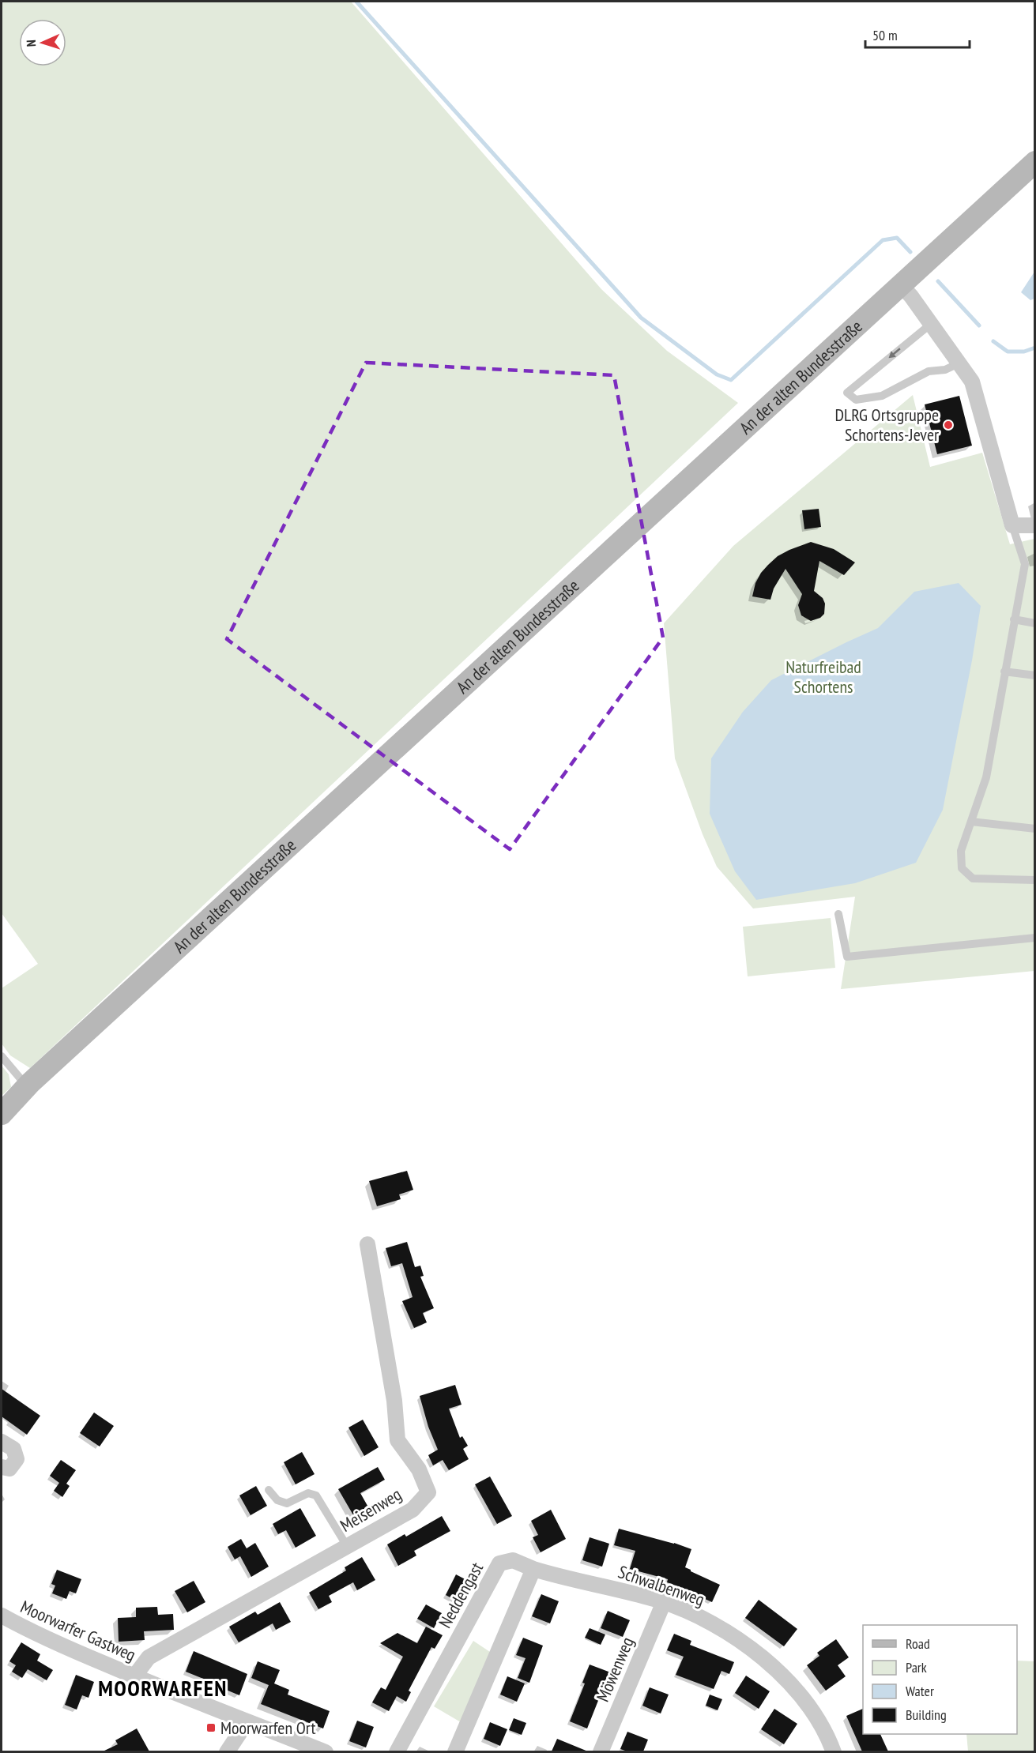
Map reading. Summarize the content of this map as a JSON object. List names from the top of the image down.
{
  "streets": {
    "street": [
      "An der alten Bundesstraße",
      "Meisenweg",
      "Schwalbenweg",
      "Neddengast",
      "Moorwarfer Gastweg",
      "Möwenweg"
    ]
  },
  "crossings": [
    ["Meisenweg", "Moorwarfer Gastweg"],
    ["Schwalbenweg", "Neddengast"],
    ["Schwalbenweg", "Möwenweg"]
  ],
  "districts": ["MOORWARFEN"],
  "parks": ["Naturfreibad Schortens"],
  "places": {
    "other": ["DLRG Ortsgruppe Schortens-Jever"],
    "transit": ["Moorwarfen Ort"]
  },
  "legend": [
    "Road",
    "Park",
    "Water",
    "Building"
  ],
  "scale_bar": "50 m",
  "north": "left"
}
